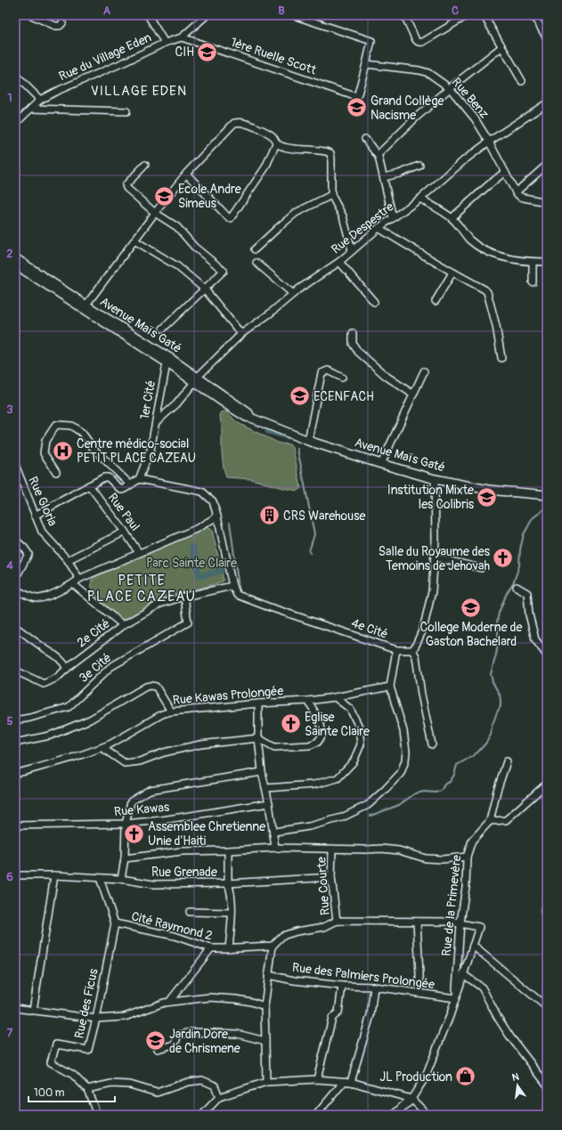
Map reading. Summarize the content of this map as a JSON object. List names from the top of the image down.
{
  "streets": {
    "street": [
      "1ère Ruelle Scott",
      "Rue du Village Eden",
      "Rue Benz",
      "Rue Despestre",
      "Avenue Maïs Gaté",
      "1er Cité",
      "Rue Gloria",
      "Rue Paul",
      "4e Cité",
      "2e Cité",
      "3e Cité",
      "Rue Kawas Prolongée",
      "Rue Kawas",
      "Rue Grenade",
      "Rue Courte",
      "Rue de la Primevère",
      "Cité Raymond 2",
      "Rue des Palmiers Prolongée",
      "Rue des Ficus"
    ]
  },
  "crossings": [
    ["1ère Ruelle Scott", "Rue du Village Eden"],
    ["1ère Ruelle Scott", "Rue Benz"],
    ["Rue Benz", "Rue Despestre"],
    ["Rue Despestre", "Avenue Maïs Gaté"],
    ["Rue Despestre", "1er Cité"],
    ["Avenue Maïs Gaté", "1er Cité"],
    ["4e Cité", "2e Cité"],
    ["4e Cité", "Rue Kawas Prolongée"],
    ["2e Cité", "3e Cité"],
    ["Rue Grenade", "Rue Courte"],
    ["Rue Grenade", "Cité Raymond 2"],
    ["Rue de la Primevère", "Rue des Palmiers Prolongée"],
    ["Cité Raymond 2", "Rue des Ficus"]
  ],
  "districts": ["VILLAGE EDEN", "PETITE PLACE CAZEAU"],
  "parks": ["Parc Sainte Claire"],
  "places": {
    "school or university": [
      "CIH",
      "Grand Collège Nacisme",
      "Ecole Andre Simeus",
      "ECENFACH",
      "Institution Mixte les Colibris",
      "College Moderne de Gaston Bachelard",
      "Jardin Dore de Chrismene"
    ],
    "hospital": ["Centre médico-social PETIT PLACE CAZEAU"],
    "building": ["CRS Warehouse"],
    "church": ["Salle du Royaume des Temoins de Jehovah", "Eglise Sainte Claire", "Assemblee Chretienne Unie d'Haiti"],
    "shop": ["JL Production"]
  },
  "scale_bar": "100 m",
  "north": "top",
  "grid": {
    "columns": ["A", "B", "C"],
    "rows": [
      "1",
      "2",
      "3",
      "4",
      "5",
      "6",
      "7"
    ]
  }
}
